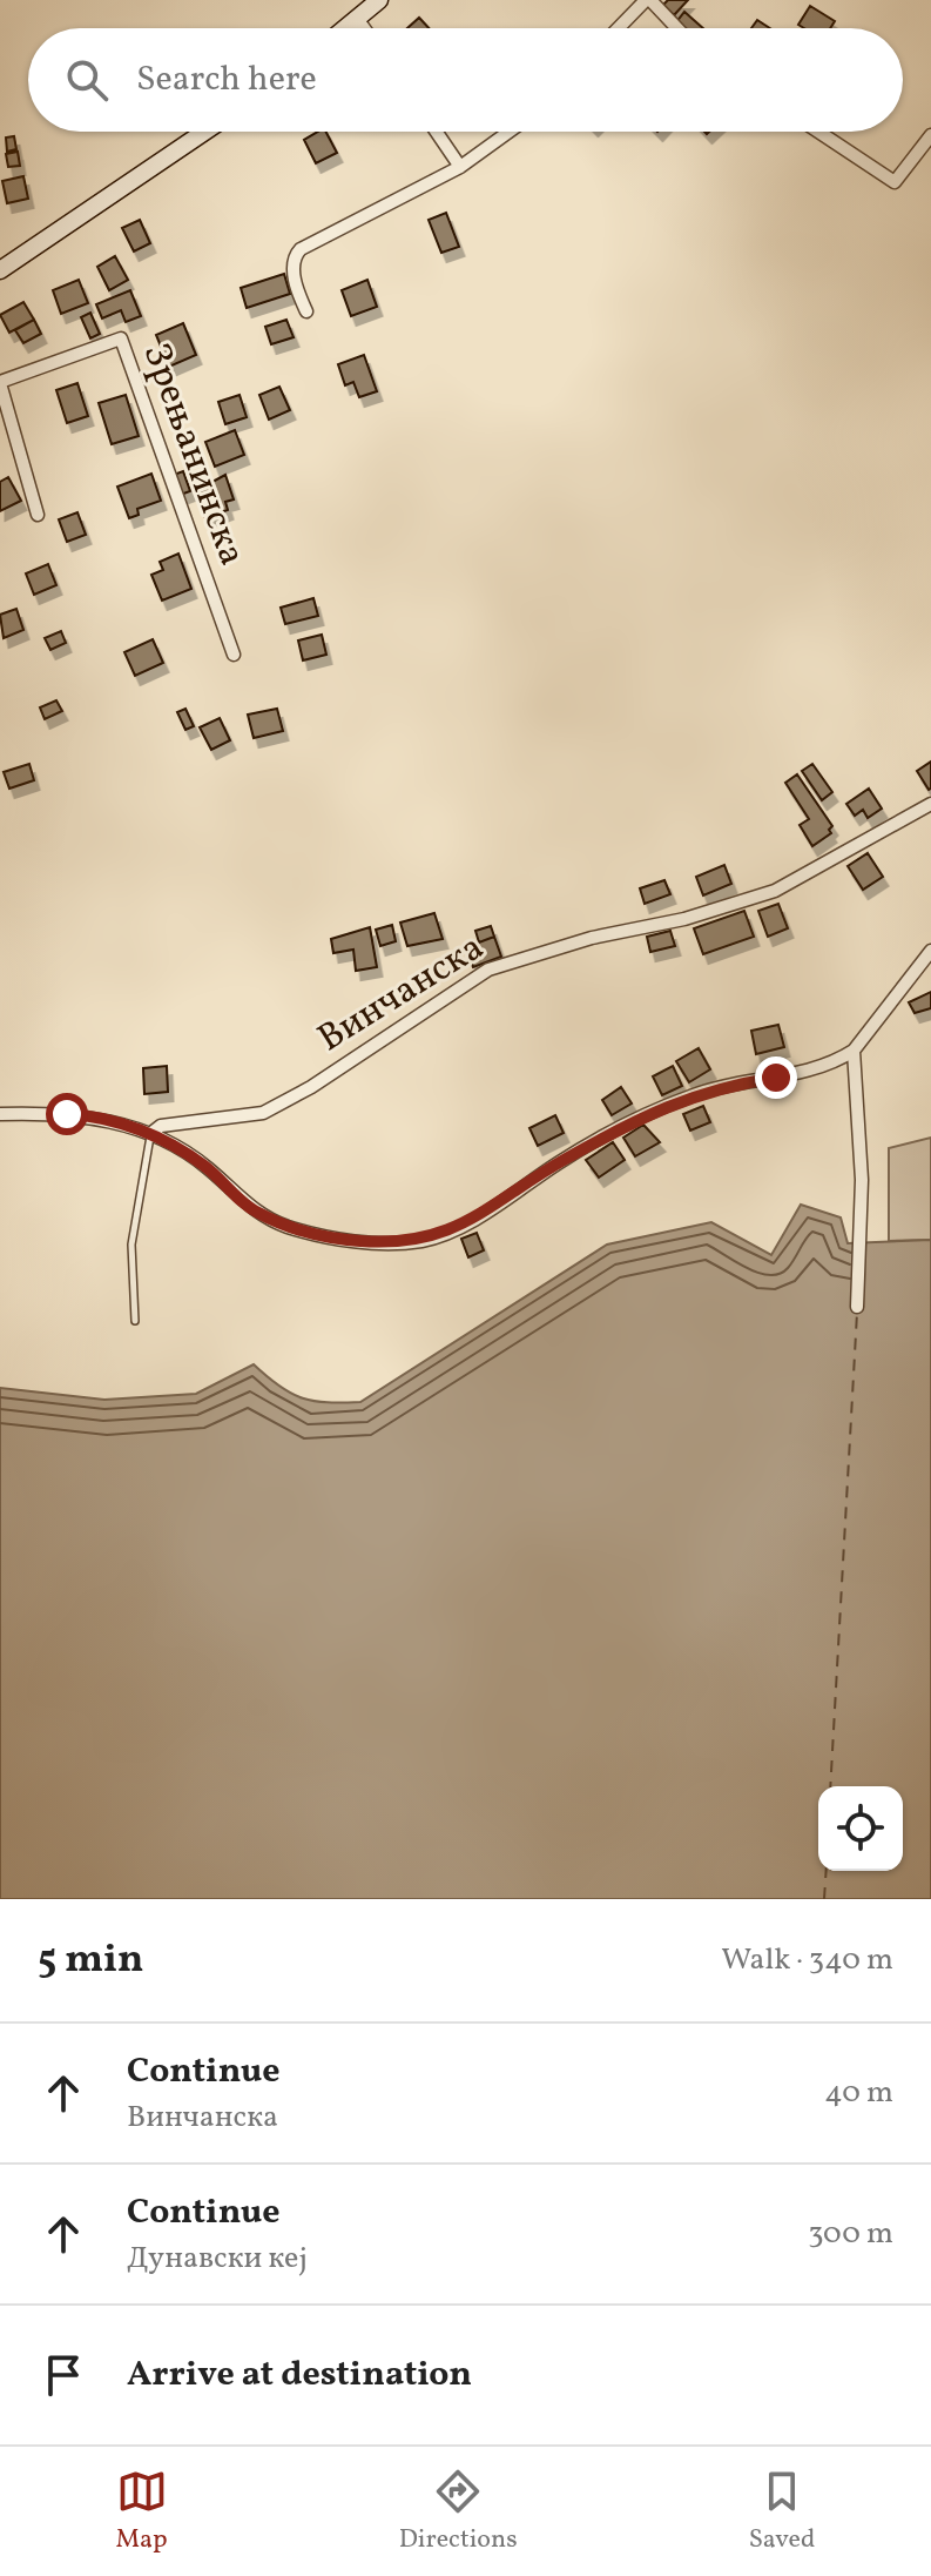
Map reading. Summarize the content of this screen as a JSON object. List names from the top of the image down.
{
  "streets": {
    "street": ["Зрењанинска", "Винчанска"]
  },
  "page": {
    "search": "Search here",
    "heading": ["5 min", "Walk · 340 m"],
    "list": [
      ["Continue", "Винчанска", "40 m"],
      ["Continue", "Дунавски кеј", "300 m"],
      "Arrive at destination"
    ],
    "nav": ["Map", "Directions", "Saved"]
  }
}
